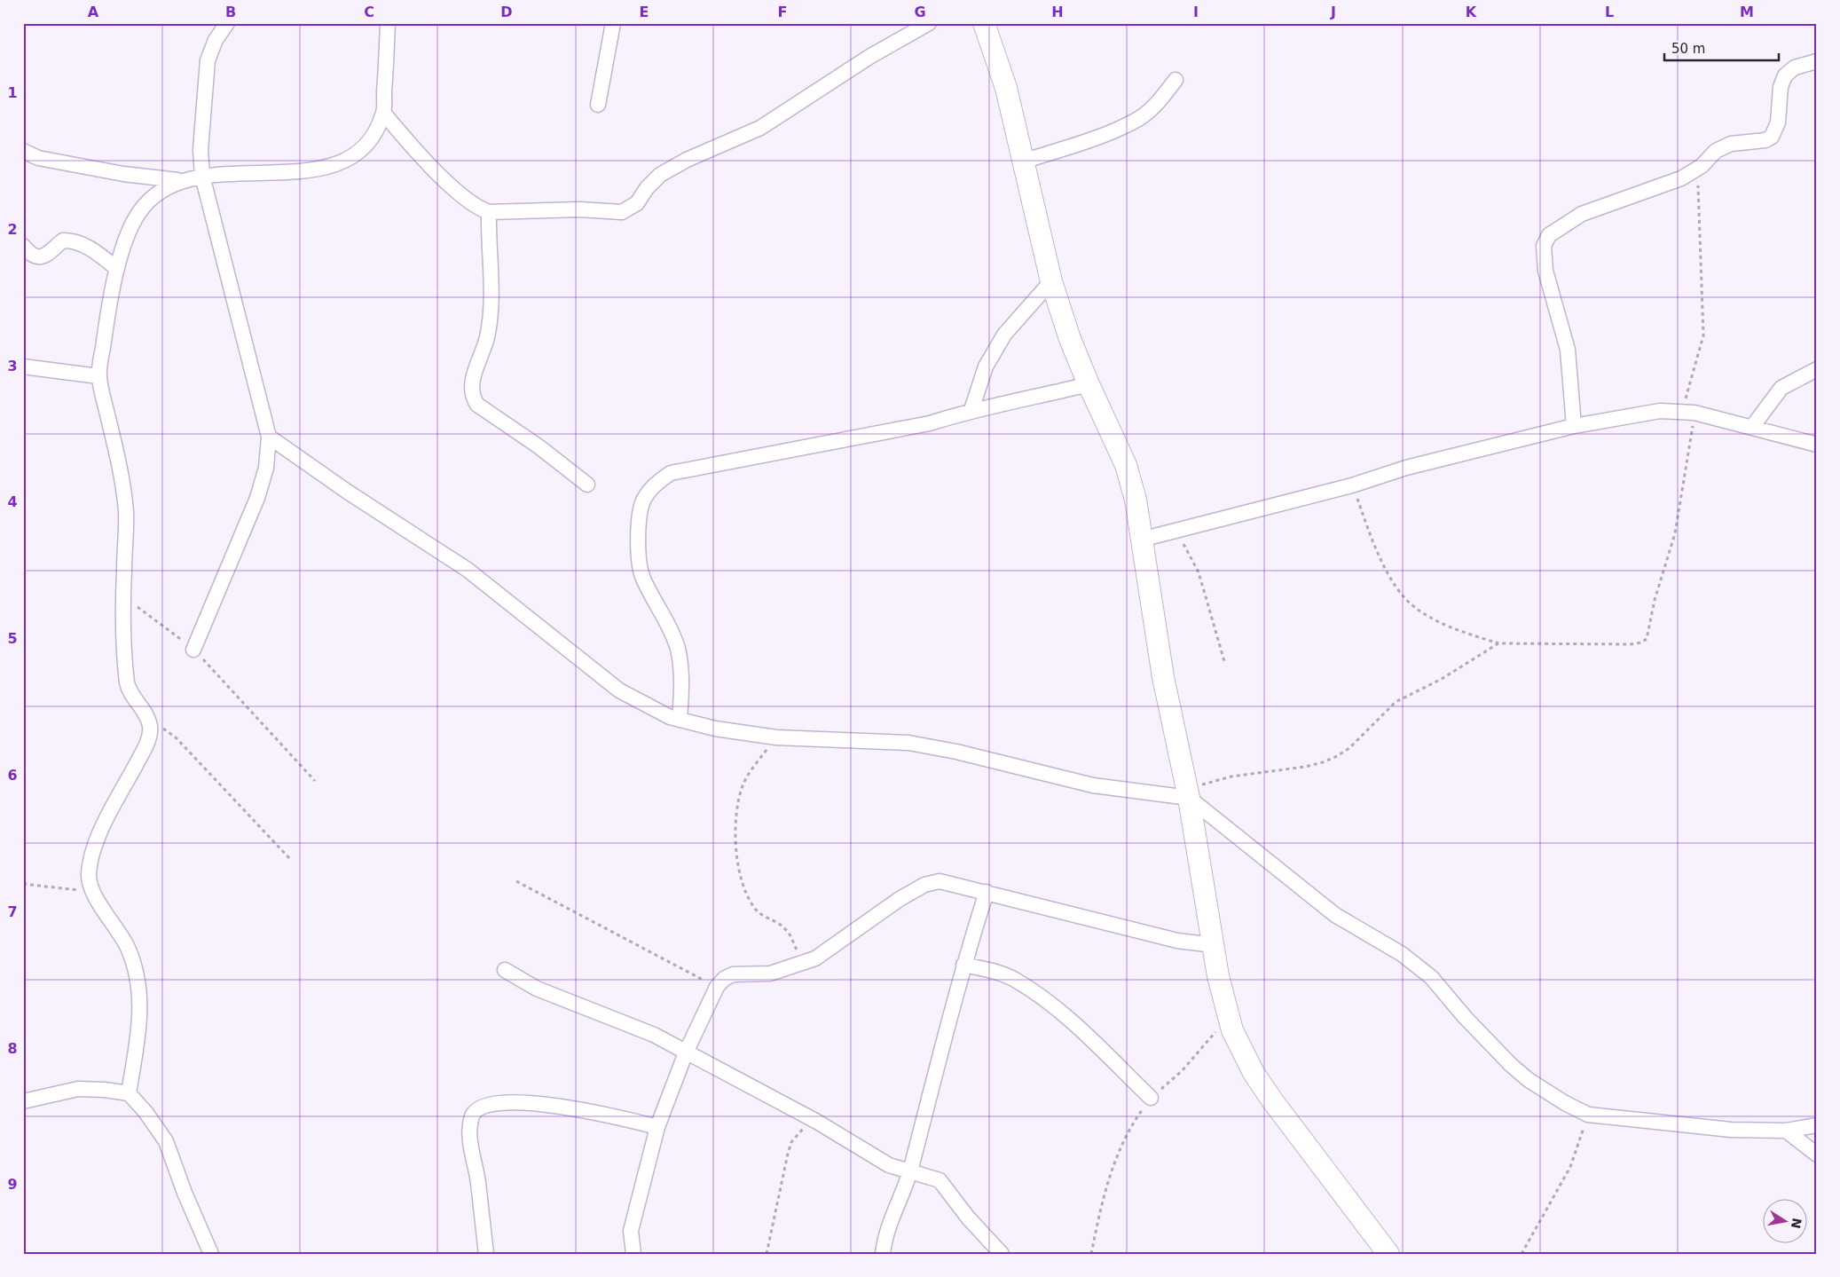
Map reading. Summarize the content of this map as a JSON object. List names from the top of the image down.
{
  "scale_bar": "50 m",
  "north": "right",
  "grid": {
    "columns": [
      "A",
      "B",
      "C",
      "D",
      "E",
      "F",
      "G",
      "H",
      "I",
      "J",
      "K",
      "L",
      "M"
    ],
    "rows": [
      "1",
      "2",
      "3",
      "4",
      "5",
      "6",
      "7",
      "8",
      "9"
    ]
  }
}
